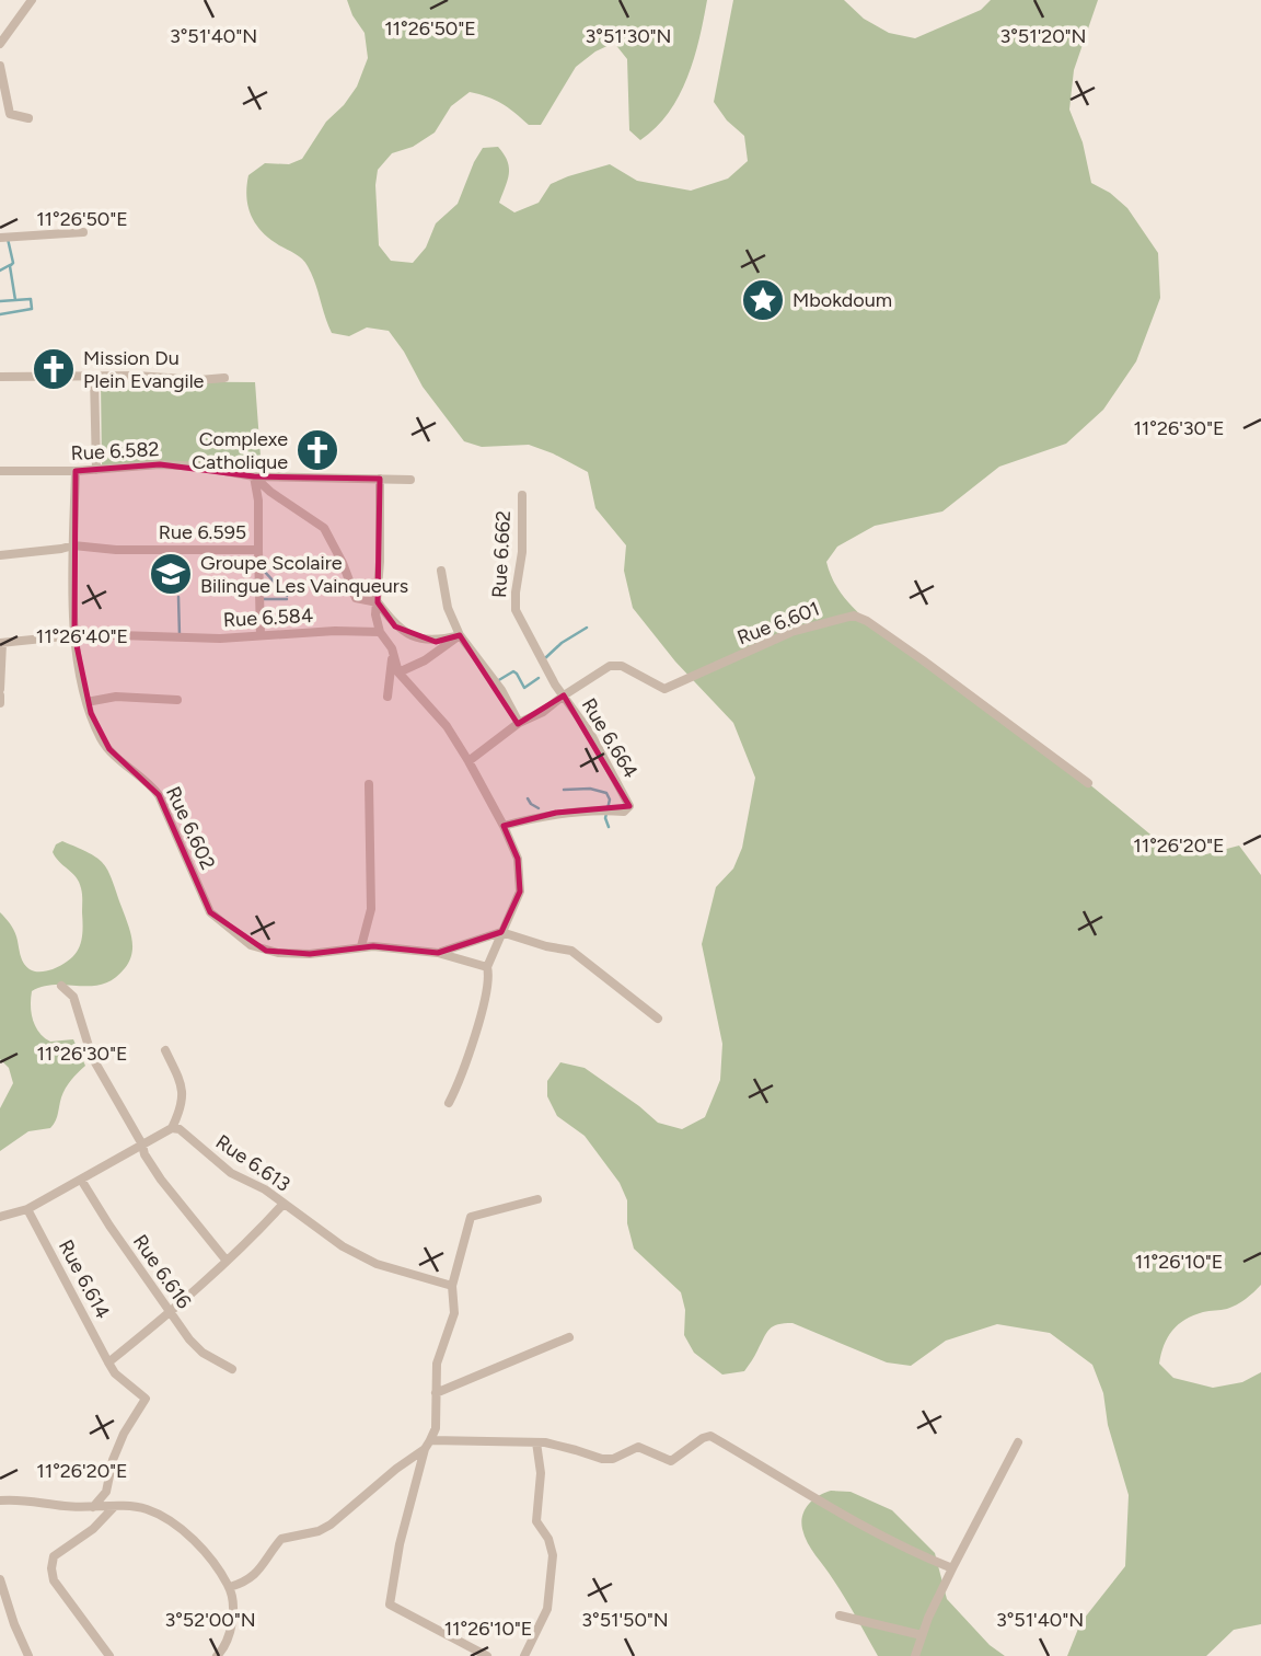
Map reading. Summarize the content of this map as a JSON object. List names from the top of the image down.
{
  "streets": {
    "street": [
      "Rue 6.582",
      "Rue 6.595",
      "Rue 6.662",
      "Rue 6.584",
      "Rue 6.601",
      "Rue 6.664",
      "Rue 6.602",
      "Rue 6.613",
      "Rue 6.616",
      "Rue 6.614"
    ]
  },
  "crossings": [
    ["Rue 6.582", "Rue 6.595"],
    ["Rue 6.582", "Rue 6.602"],
    ["Rue 6.595", "Rue 6.602"],
    ["Rue 6.662", "Rue 6.601"],
    ["Rue 6.662", "Rue 6.664"],
    ["Rue 6.584", "Rue 6.602"],
    ["Rue 6.601", "Rue 6.664"]
  ],
  "places": {
    "place": ["Mbokdoum"],
    "church": ["Mission Du Plein Evangile", "Complexe Catholique"],
    "school or university": ["Groupe Scolaire Bilingue Les Vainqueurs"]
  },
  "coordinates": [
    "11°26'50\"E",
    "3°51'40\"N",
    "3°51'30\"N",
    "3°51'20\"N",
    "11°26'30\"E",
    "11°26'40\"E",
    "11°26'20\"E",
    "11°26'10\"E",
    "3°52'00\"N",
    "3°51'50\"N"
  ]
}
